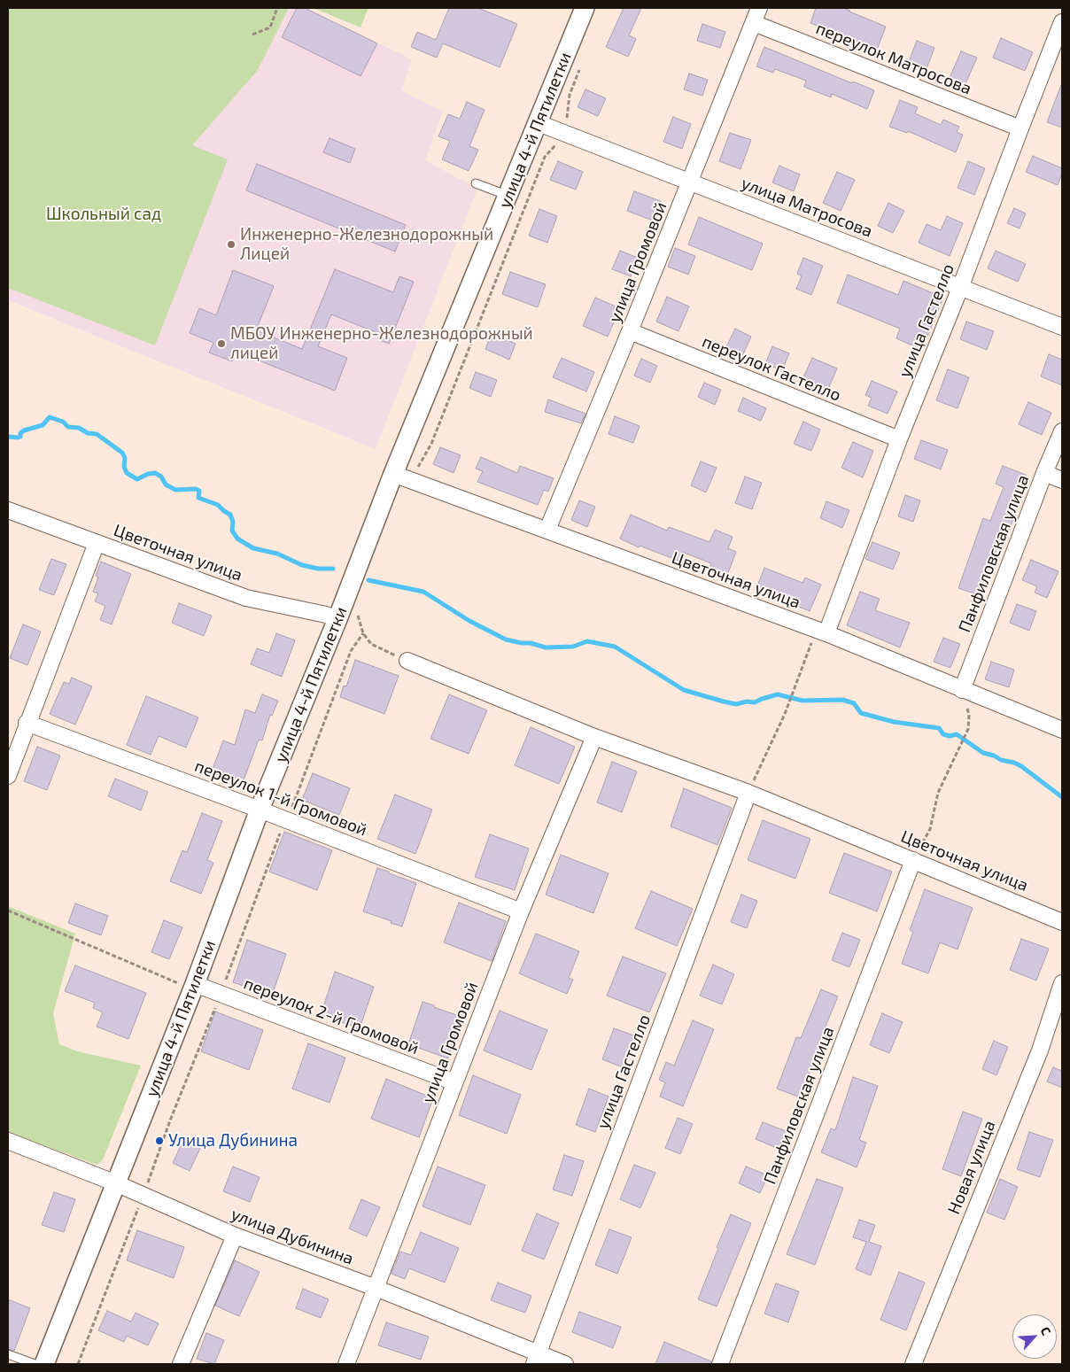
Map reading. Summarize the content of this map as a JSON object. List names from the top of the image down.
{
  "streets": {
    "street": [
      "переулок Матросова",
      "улица 4-й Пятилетки",
      "улица Матросова",
      "улица Громовой",
      "улица Гастелло",
      "переулок Гастелло",
      "Цветочная улица",
      "Панфиловская улица",
      "переулок 1-й Громовой",
      "переулок 2-й Громовой",
      "Новая улица",
      "улица Дубинина"
    ]
  },
  "crossings": [
    ["переулок Матросова", "улица Громовой"],
    ["переулок Матросова", "улица Гастелло"],
    ["улица 4-й Пятилетки", "улица Матросова"],
    ["улица 4-й Пятилетки", "Цветочная улица"],
    ["улица 4-й Пятилетки", "переулок 1-й Громовой"],
    ["улица 4-й Пятилетки", "переулок 2-й Громовой"],
    ["улица 4-й Пятилетки", "улица Дубинина"],
    ["улица Матросова", "улица Громовой"],
    ["улица Матросова", "улица Гастелло"],
    ["улица Громовой", "переулок Гастелло"],
    ["улица Громовой", "Цветочная улица"],
    ["улица Громовой", "переулок 1-й Громовой"],
    ["улица Громовой", "переулок 2-й Громовой"],
    ["улица Громовой", "улица Дубинина"],
    ["улица Гастелло", "переулок Гастелло"],
    ["улица Гастелло", "Цветочная улица"],
    ["улица Гастелло", "улица Дубинина"],
    ["Цветочная улица", "Панфиловская улица"]
  ],
  "parks": ["Школьный сад"],
  "places": ["Инженерно-Железнодорожный Лицей", "МБОУ Инженерно-Железнодорожный лицей", "Улица Дубинина"],
  "north": "top right"
}
